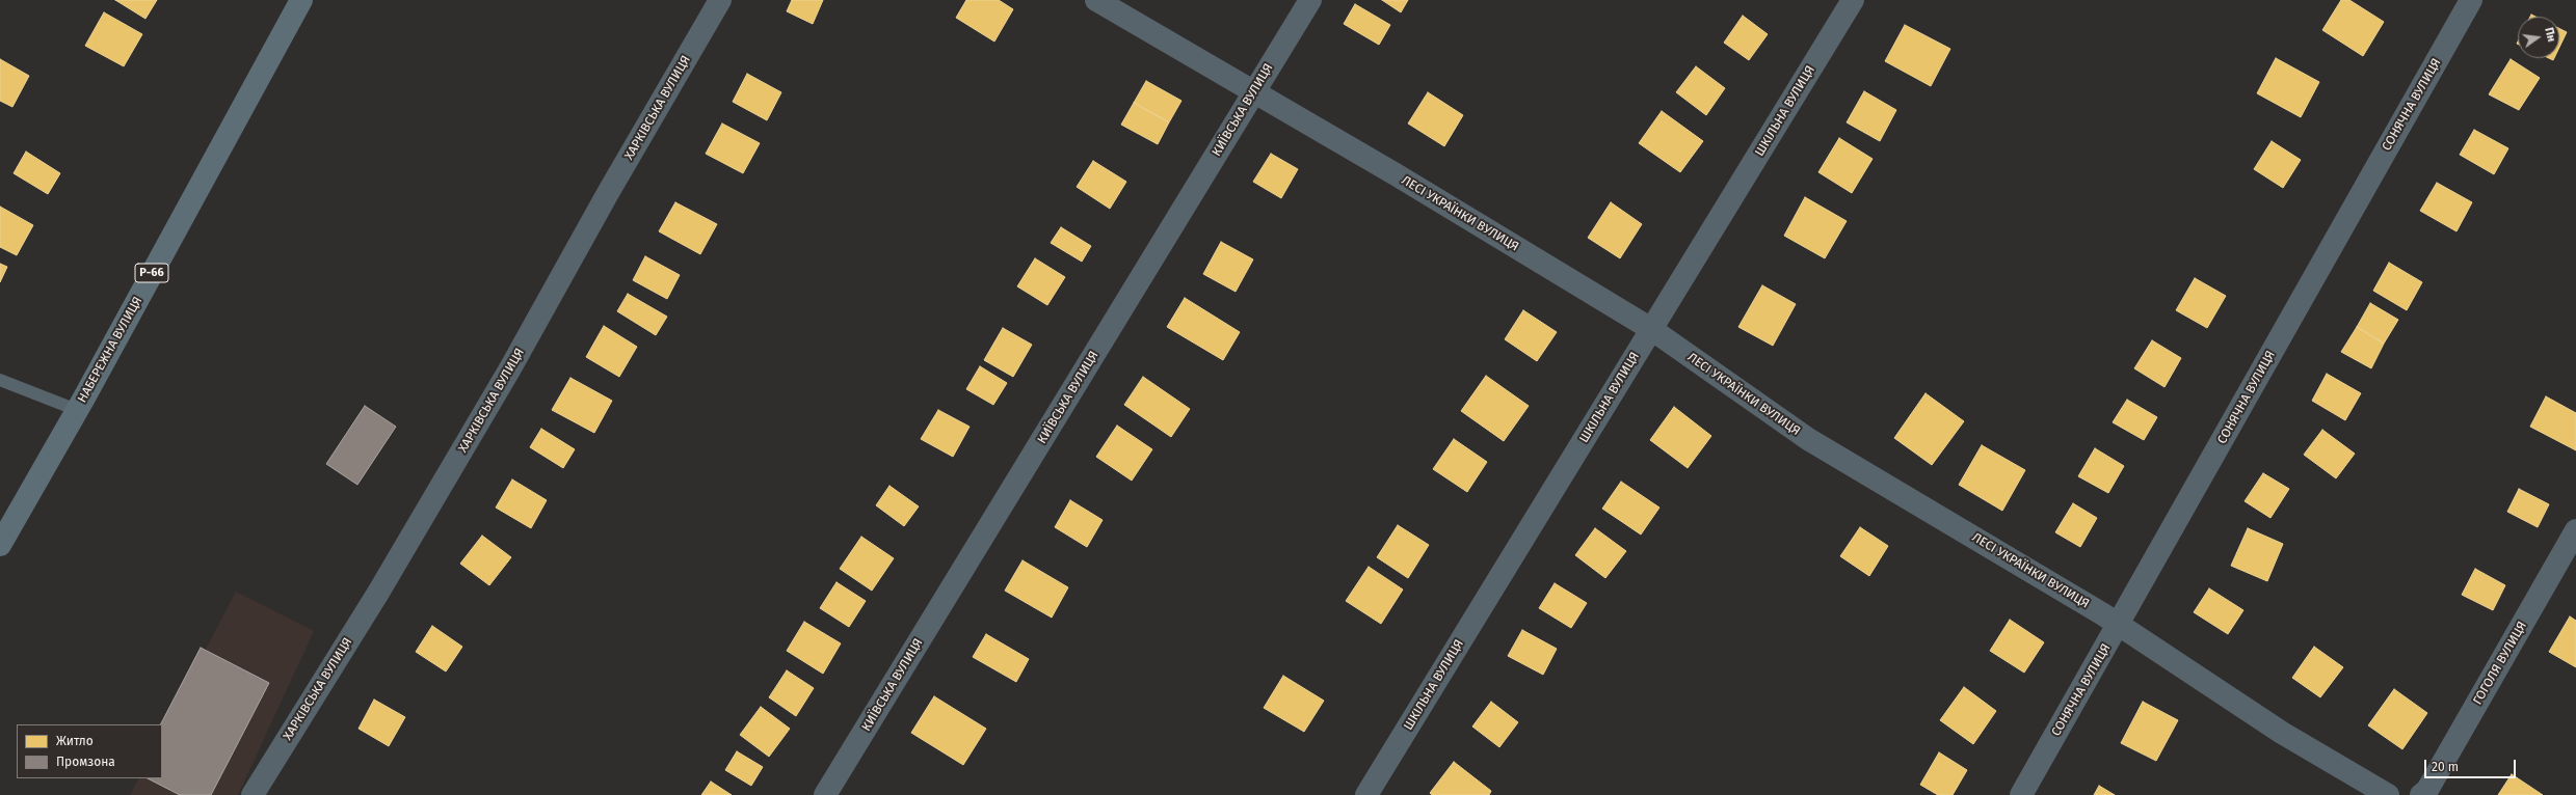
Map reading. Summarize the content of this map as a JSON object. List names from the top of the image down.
{
  "streets": {
    "main road": ["Р-66", "НАБЕРЕЖНА ВУЛИЦЯ"],
    "street": [
      "СОНЯЧНА ВУЛИЦЯ",
      "ХАРКІВСЬКА ВУЛИЦЯ",
      "КИЇВСЬКА ВУЛИЦЯ",
      "ШКІЛЬНА ВУЛИЦЯ",
      "ЛЕСІ УКРАЇНКИ ВУЛИЦЯ",
      "ГОГОЛЯ ВУЛИЦЯ"
    ]
  },
  "crossings": [
    ["СОНЯЧНА ВУЛИЦЯ", "ЛЕСІ УКРАЇНКИ ВУЛИЦЯ"],
    ["КИЇВСЬКА ВУЛИЦЯ", "ЛЕСІ УКРАЇНКИ ВУЛИЦЯ"],
    ["ШКІЛЬНА ВУЛИЦЯ", "ЛЕСІ УКРАЇНКИ ВУЛИЦЯ"]
  ],
  "legend": ["Житло", "Промзона"],
  "scale_bar": "20 m",
  "north": "right"
}
